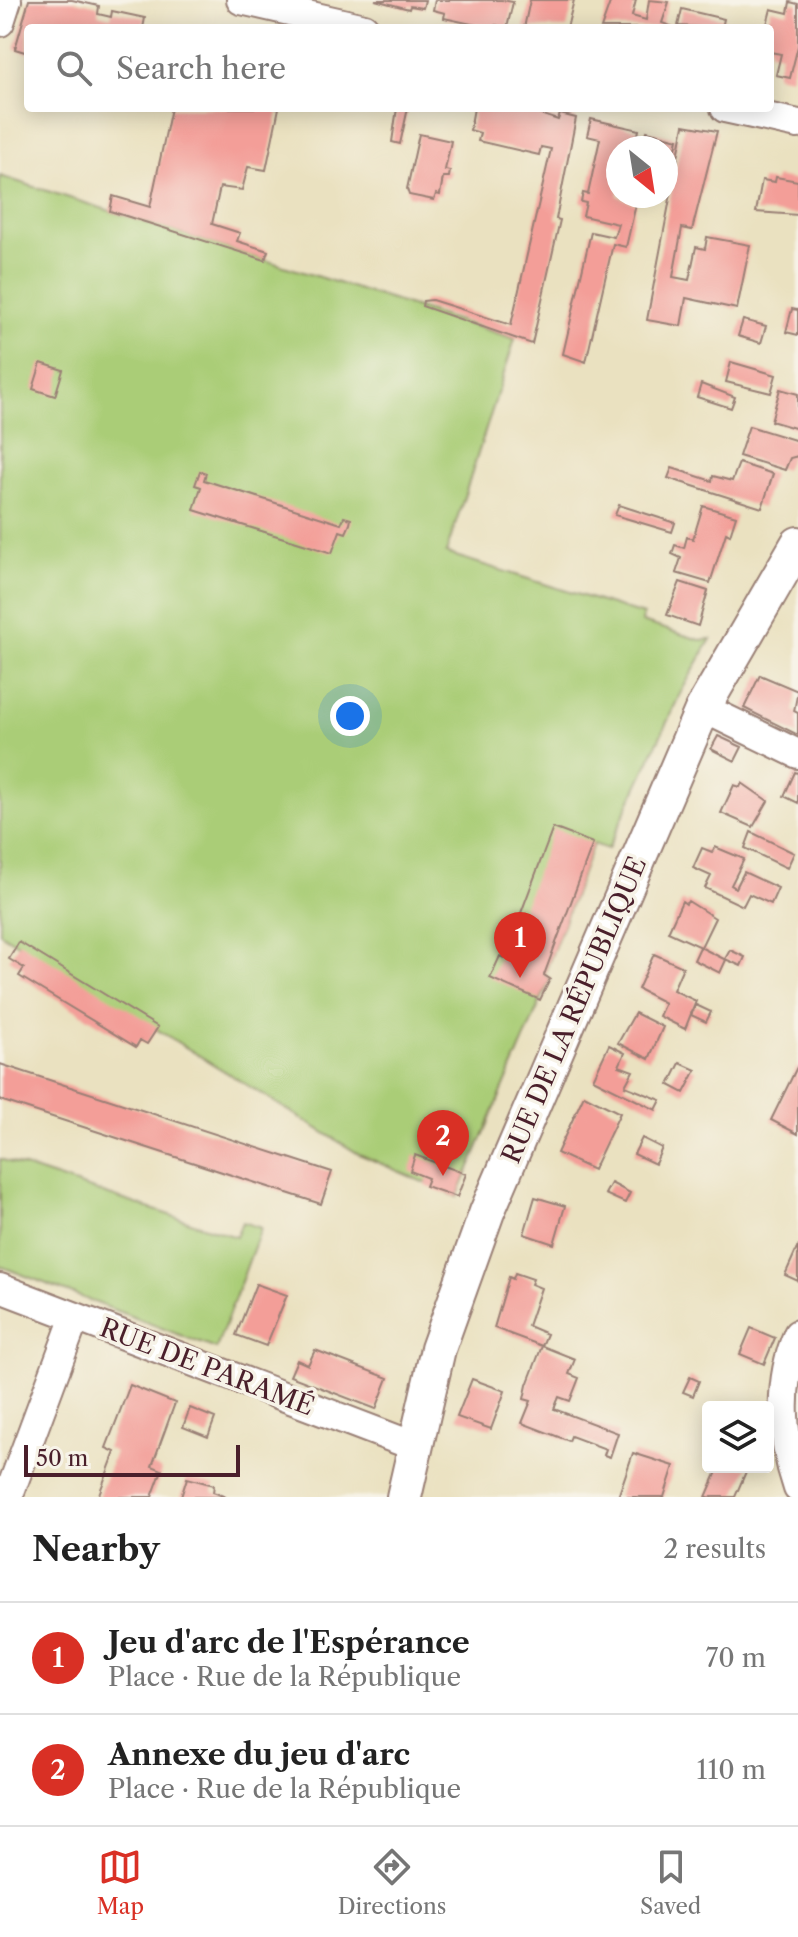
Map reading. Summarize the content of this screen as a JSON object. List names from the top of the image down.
{
  "streets": {
    "street": ["RUE DE LA RÉPUBLIQUE", "RUE DE PARAMÉ"]
  },
  "crossings": [
    ["RUE DE LA RÉPUBLIQUE", "RUE DE PARAMÉ"]
  ],
  "scale_bar": "50 m",
  "north": "bottom right",
  "page": {
    "search": "Search here",
    "pins": ["1", "2"],
    "scale": "50 m",
    "heading": ["Nearby", "2 results"],
    "list": [
      {
        "mark": "1",
        "name": "Jeu d'arc de l'Espérance",
        "note": "Place · Rue de la République",
        "value": "70 m"
      },
      {
        "mark": "2",
        "name": "Annexe du jeu d'arc",
        "note": "Place · Rue de la République",
        "value": "110 m"
      }
    ],
    "nav": ["Map", "Directions", "Saved"]
  }
}
